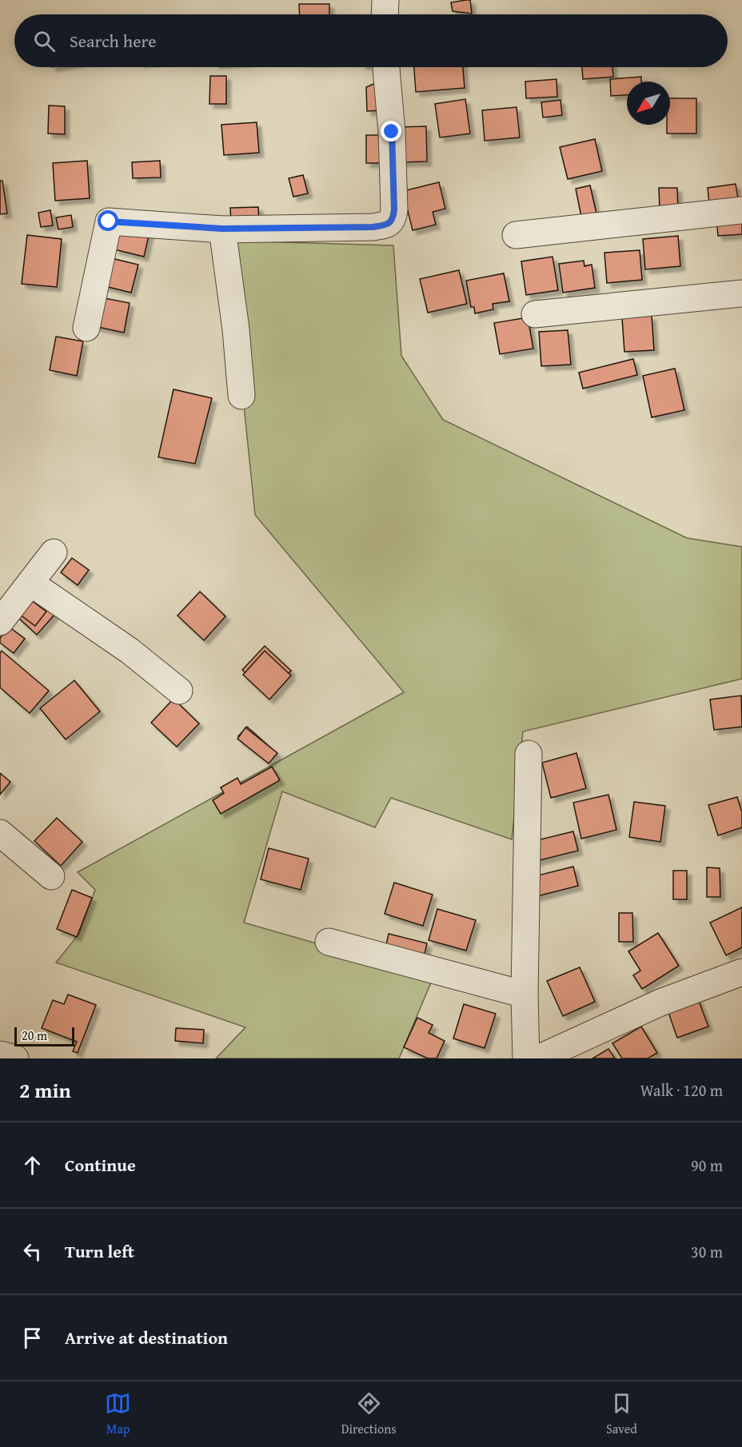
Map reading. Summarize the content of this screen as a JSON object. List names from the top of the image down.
{
  "scale_bar": "20 m",
  "north": "bottom left",
  "page": {
    "search": "Search here",
    "scale": "20 m",
    "heading": ["2 min", "Walk · 120 m"],
    "list": [
      ["Continue", "90 m"],
      ["Turn left", "30 m"],
      "Arrive at destination"
    ],
    "nav": ["Map", "Directions", "Saved"]
  }
}
